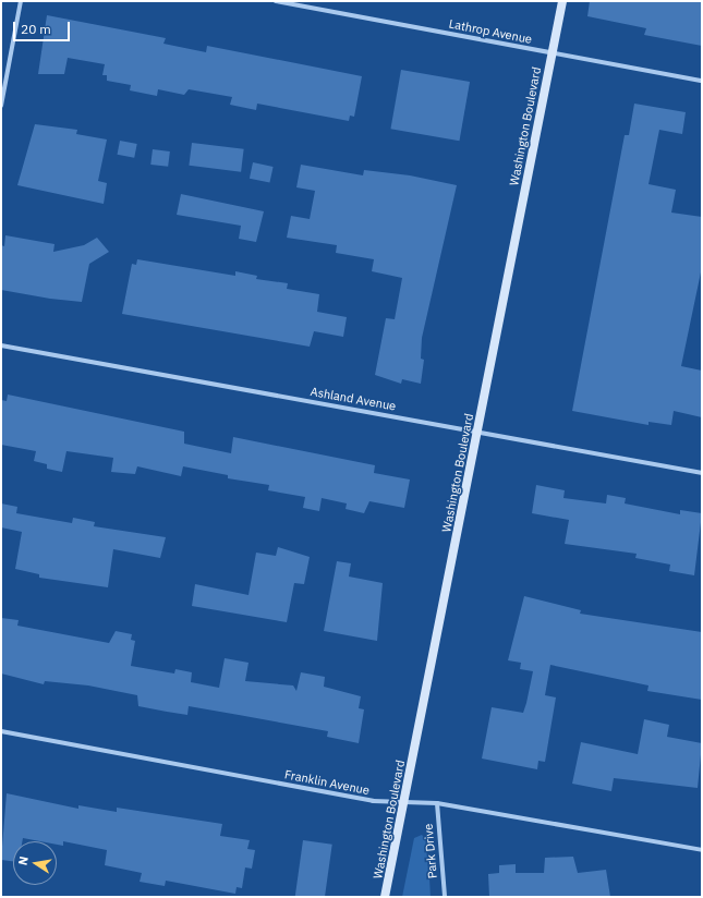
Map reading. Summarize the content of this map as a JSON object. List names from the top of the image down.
{
  "streets": {
    "street": [
      "Lathrop Avenue",
      "Washington Boulevard",
      "Ashland Avenue",
      "Franklin Avenue",
      "Park Drive"
    ]
  },
  "crossings": [
    ["Lathrop Avenue", "Washington Boulevard"],
    ["Washington Boulevard", "Ashland Avenue"],
    ["Washington Boulevard", "Franklin Avenue"],
    ["Franklin Avenue", "Park Drive"]
  ],
  "scale_bar": "20 m",
  "north": "left"
}
